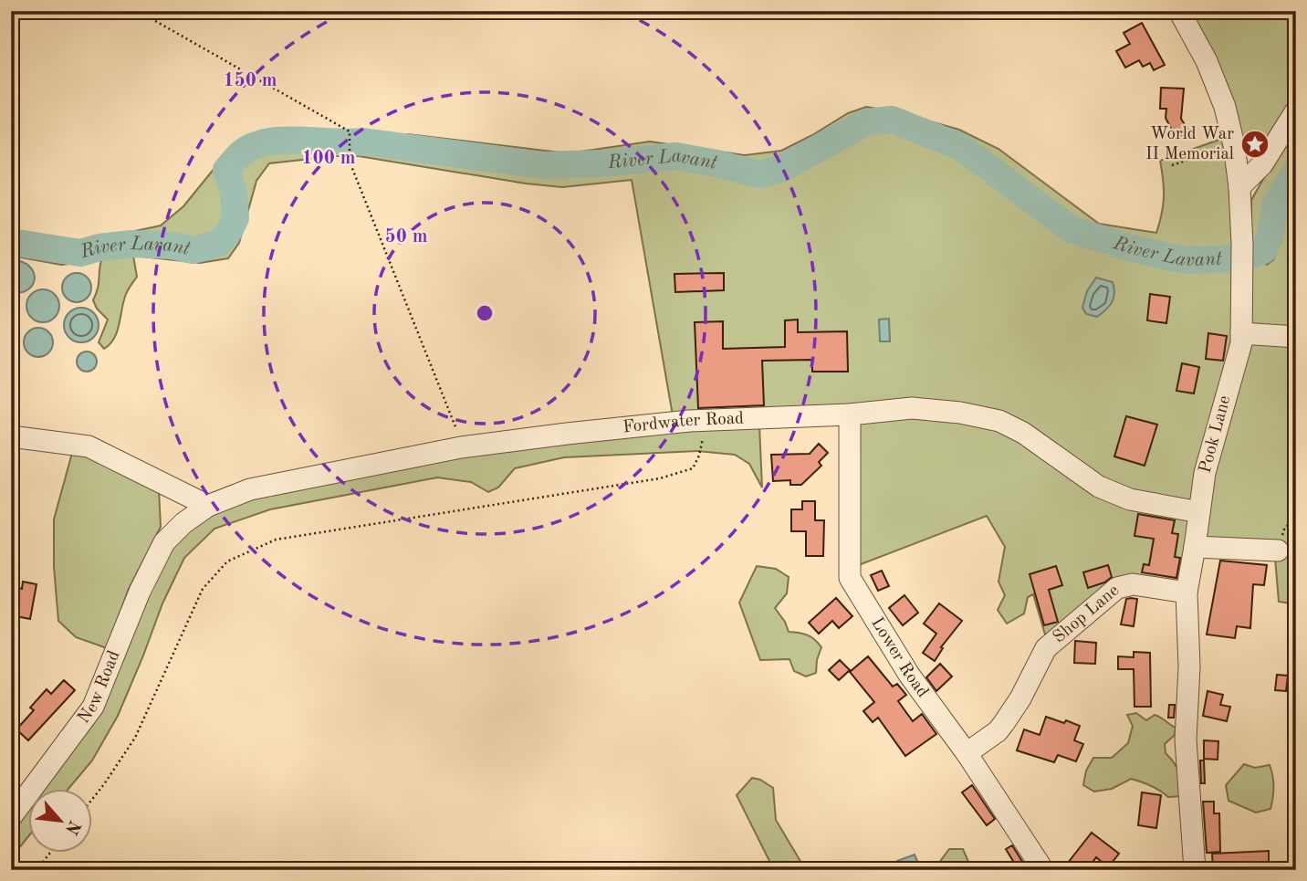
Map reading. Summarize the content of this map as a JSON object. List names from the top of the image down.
{
  "streets": {
    "street": [
      "Fordwater Road",
      "Pook Lane",
      "Shop Lane",
      "Lower Road",
      "New Road"
    ]
  },
  "crossings": [
    ["Fordwater Road", "Pook Lane"],
    ["Fordwater Road", "Lower Road"],
    ["Fordwater Road", "New Road"],
    ["Pook Lane", "Shop Lane"],
    ["Shop Lane", "Lower Road"]
  ],
  "water": ["River Lavant"],
  "places": {
    "place": ["World War II Memorial"]
  },
  "north": "bottom right",
  "rings": ["150 m", "100 m", "50 m"]
}
